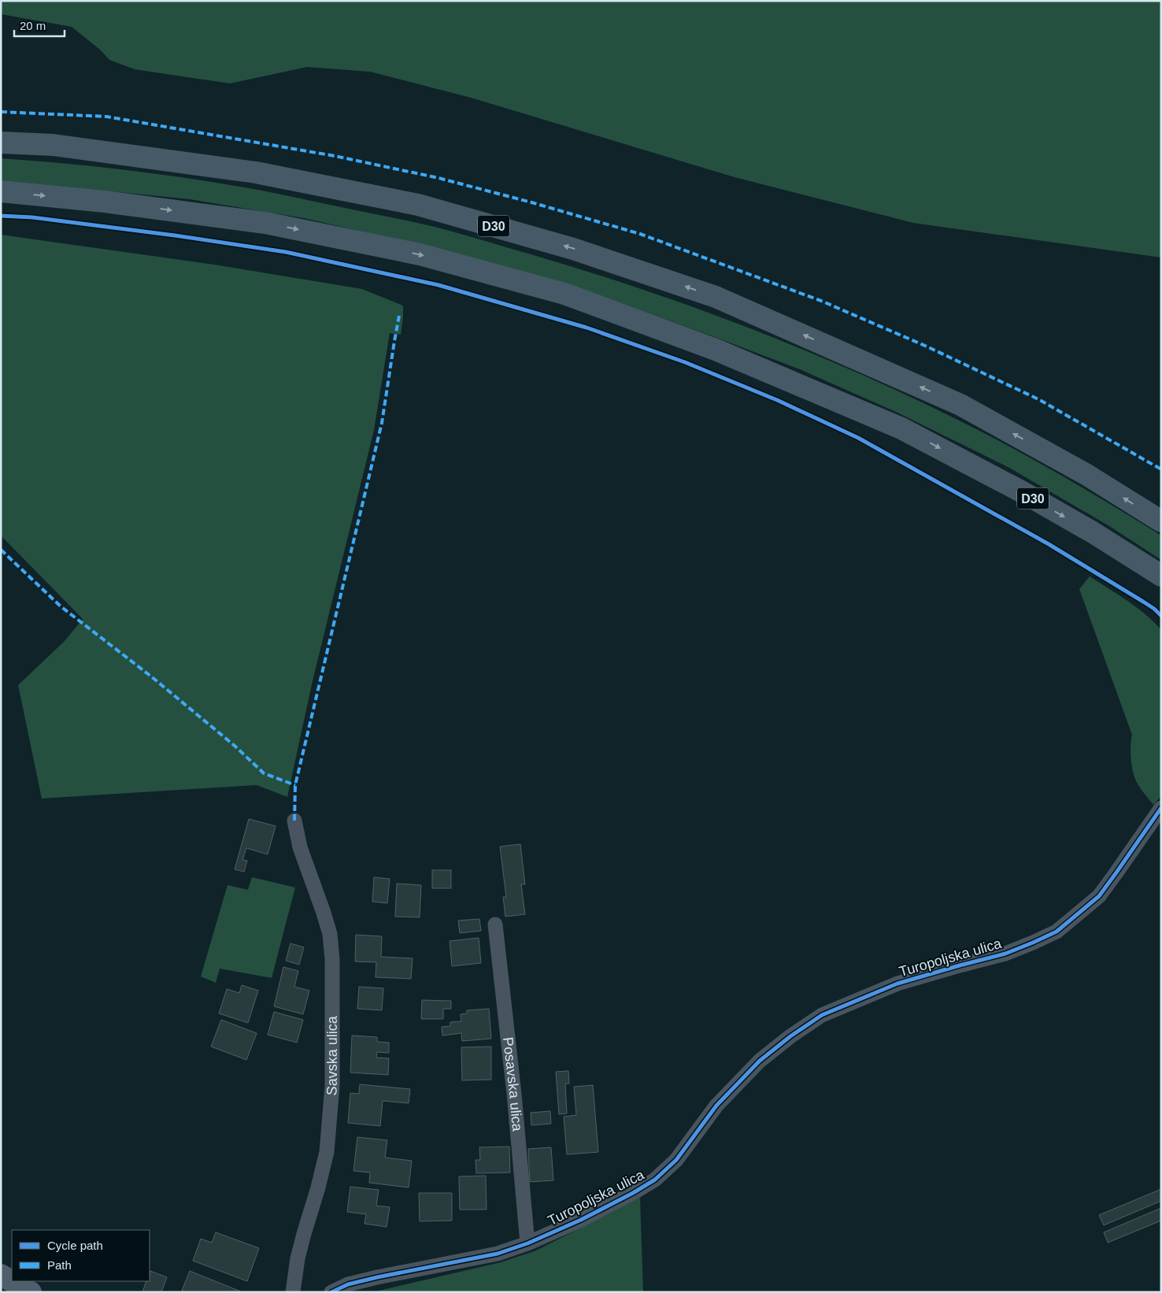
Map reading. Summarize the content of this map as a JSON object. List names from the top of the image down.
{
  "streets": {
    "highway": ["D30"],
    "street": ["Turopoljska ulica", "Savska ulica", "Posavska ulica"]
  },
  "crossings": [
    ["Turopoljska ulica", "Posavska ulica"]
  ],
  "legend": ["Cycle path", "Path"],
  "scale_bar": "20 m"
}
